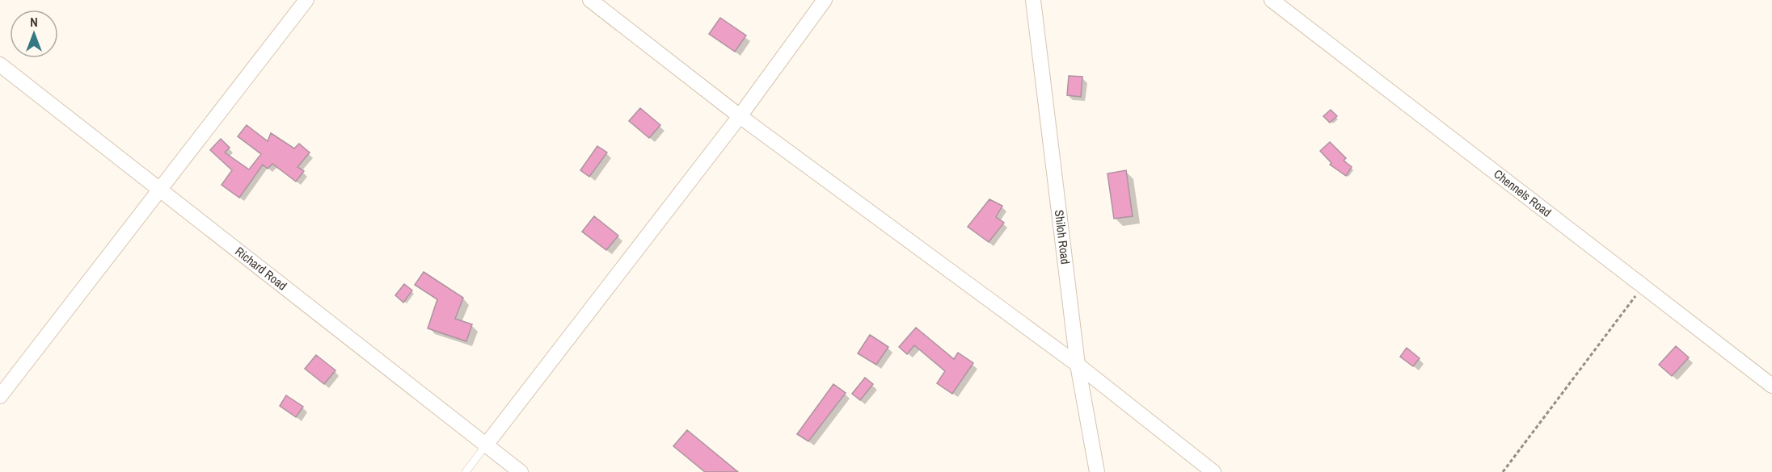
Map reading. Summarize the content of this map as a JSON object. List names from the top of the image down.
{
  "streets": {
    "street": ["Chennels Road", "Shiloh Road", "Richard Road"]
  },
  "north": "top"
}
